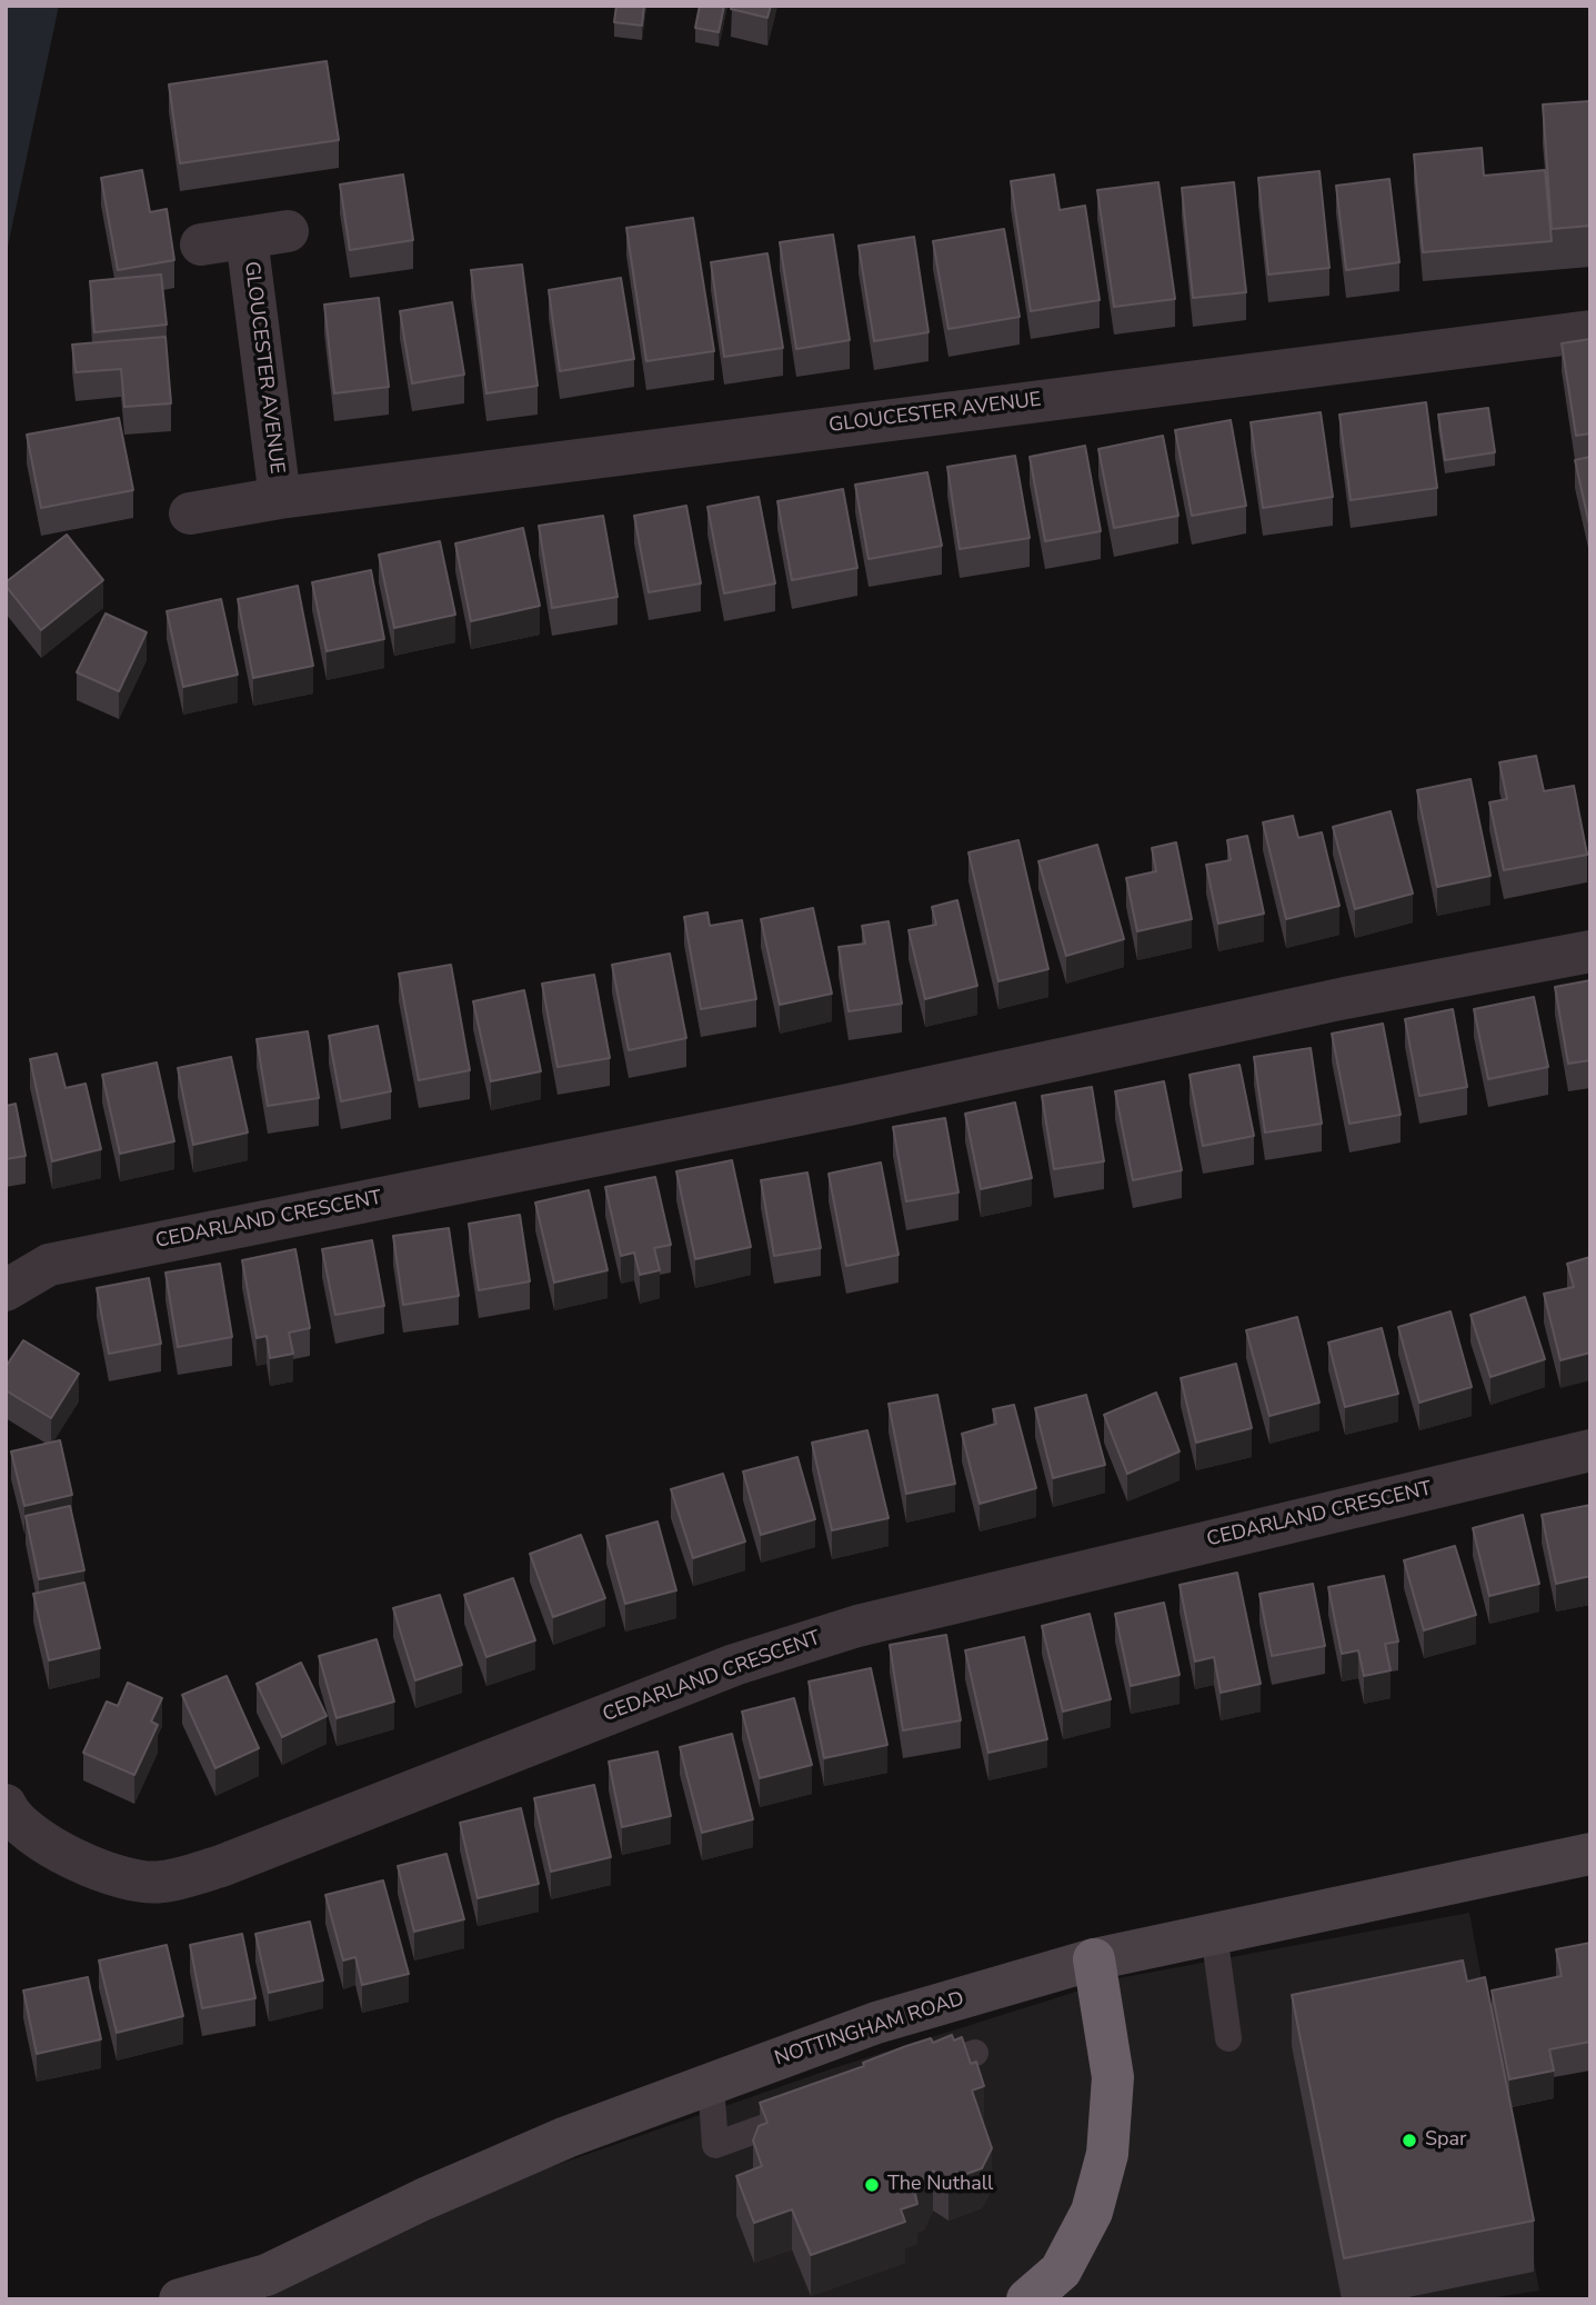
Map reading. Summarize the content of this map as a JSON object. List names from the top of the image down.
{
  "streets": {
    "street": ["GLOUCESTER AVENUE", "CEDARLAND CRESCENT", "NOTTINGHAM ROAD"]
  },
  "places": ["Spar", "The Nuthall"]
}
